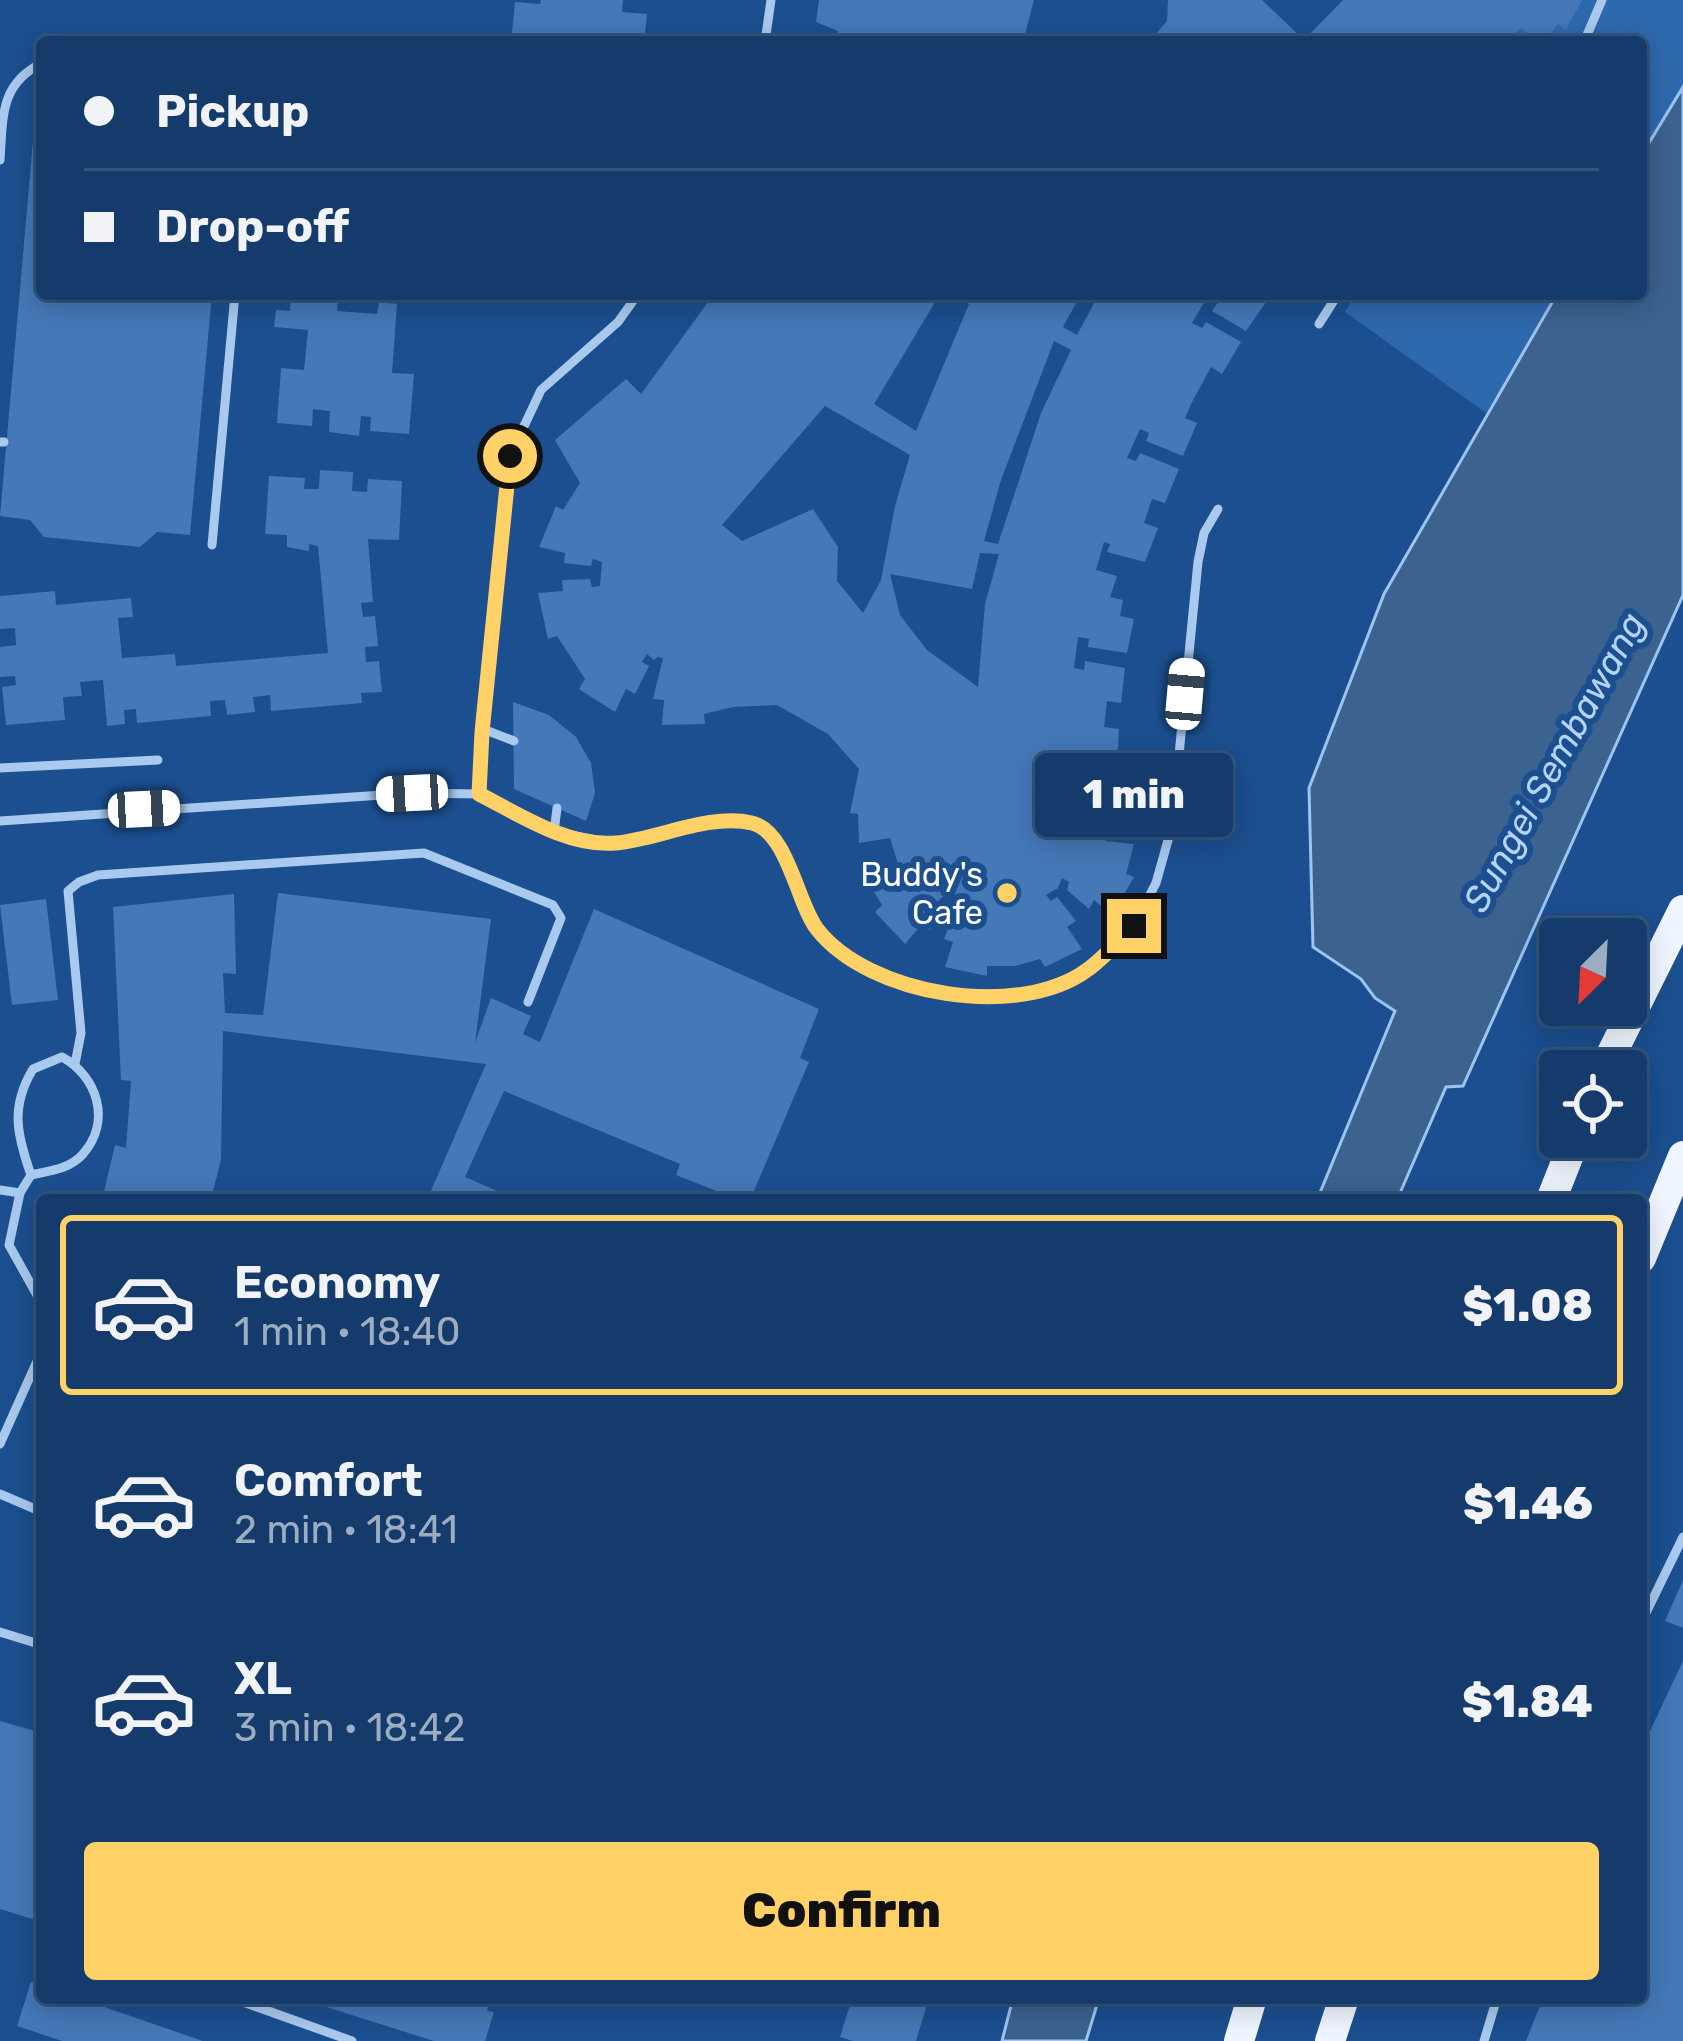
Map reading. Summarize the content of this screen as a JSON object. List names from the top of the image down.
{
  "water": ["Sungei Sembawang"],
  "places": ["Buddy's Cafe"],
  "north": "bottom left",
  "page": {
    "banner": ["Pickup", "Drop-off"],
    "bubble": "1 min",
    "list": [
      {
        "name": "Economy",
        "note": "1 min · 18:40",
        "value": "$1.08"
      },
      {
        "name": "Comfort",
        "note": "2 min · 18:41",
        "value": "$1.46"
      },
      {
        "name": "XL",
        "note": "3 min · 18:42",
        "value": "$1.84"
      }
    ],
    "buttons": "Confirm"
  }
}
